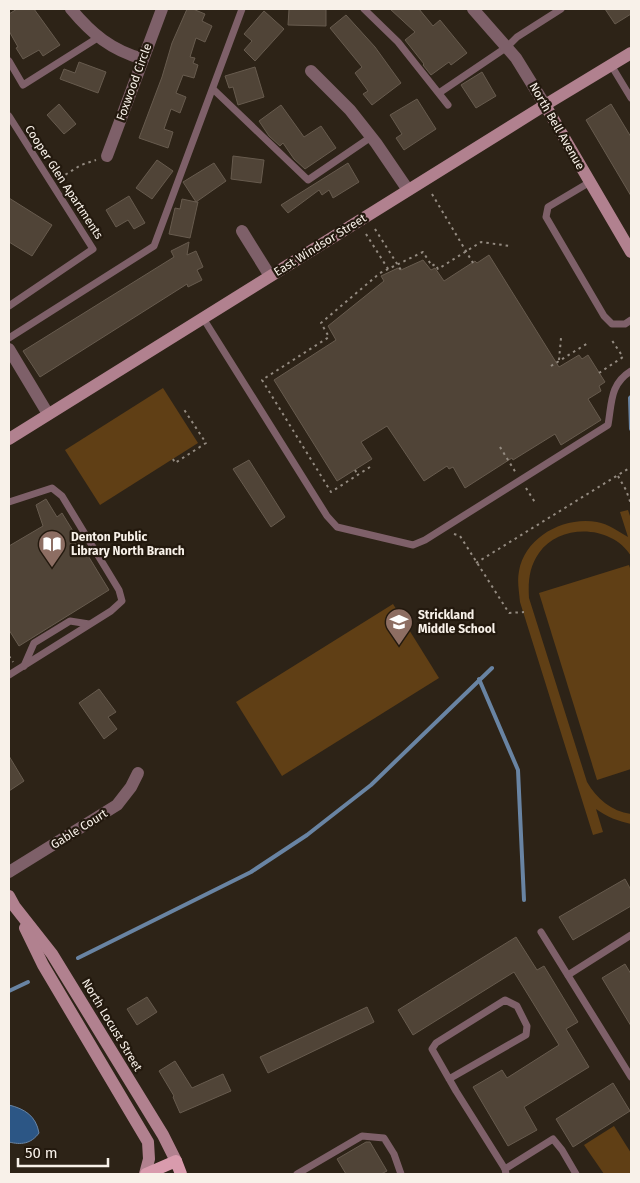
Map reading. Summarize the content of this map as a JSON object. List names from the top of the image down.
{
  "streets": {
    "main road": ["North Locust Street"],
    "street": [
      "Foxwood Circle",
      "North Bell Avenue",
      "East Windsor Street",
      "Gable Court"
    ],
    "lane": ["Cooper Glen Apartments"]
  },
  "crossings": [
    ["North Bell Avenue", "East Windsor Street"]
  ],
  "places": {
    "library": ["Denton Public Library North Branch"],
    "school or university": ["Strickland Middle School"]
  },
  "scale_bar": "50 m"
}
